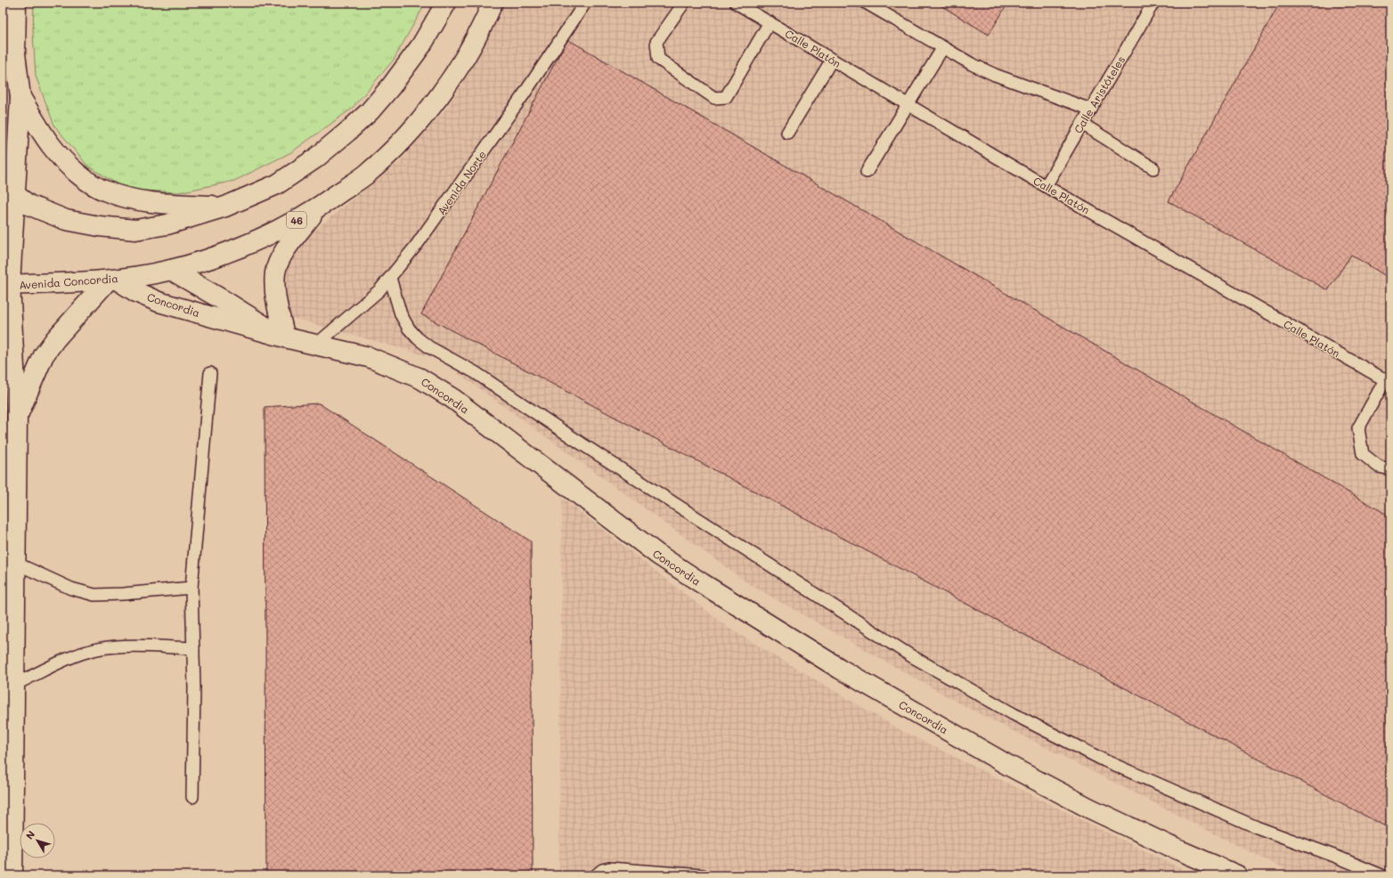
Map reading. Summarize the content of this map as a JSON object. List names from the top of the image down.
{
  "streets": {
    "main road": ["46", "Avenida Concordia", "Concordia"],
    "lane": ["Calle Platón", "Calle Aristóteles", "Avenida Norte"]
  },
  "crossings": [
    ["Calle Platón", "Calle Aristóteles"],
    ["Avenida Norte", "Concordia"],
    ["Avenida Concordia", "Concordia"]
  ],
  "north": "top left"
}
